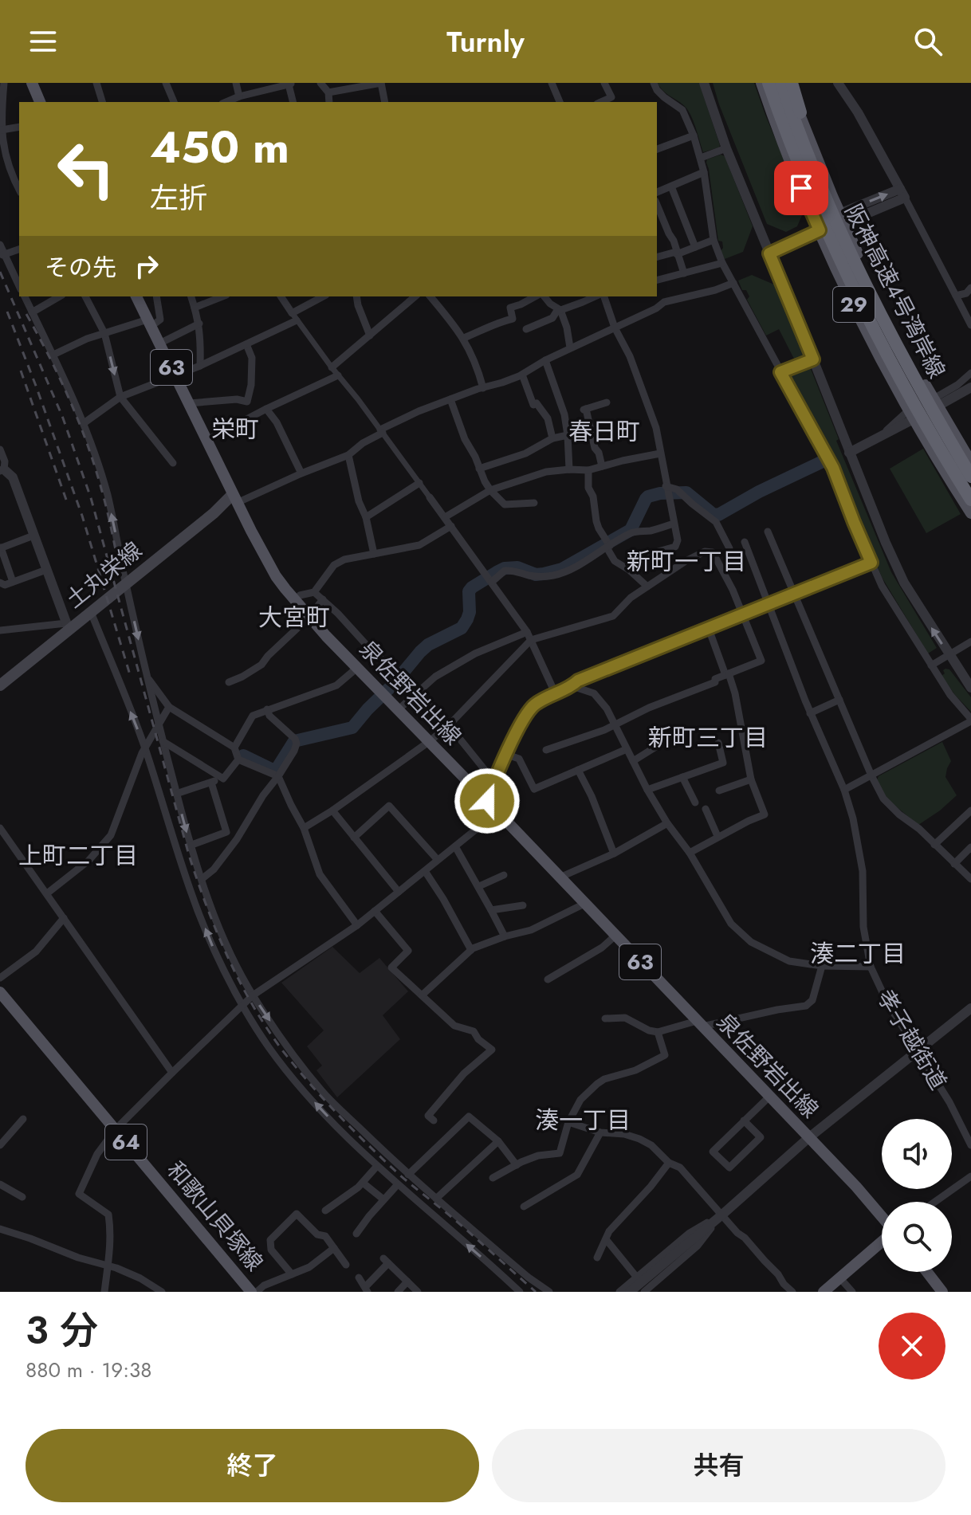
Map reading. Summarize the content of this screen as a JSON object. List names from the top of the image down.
{
  "streets": {
    "highway": ["阪神高速4号湾岸線"],
    "main road": [
      "29",
      "63",
      "土丸栄線",
      "泉佐野岩出線",
      "64",
      "和歌山貝塚線"
    ],
    "street": ["孝子越街道"]
  },
  "crossings": [
    ["土丸栄線", "泉佐野岩出線"]
  ],
  "districts": [
    "栄町",
    "春日町",
    "新町一丁目",
    "大宮町",
    "新町三丁目",
    "上町二丁目",
    "湊二丁目",
    "湊一丁目"
  ],
  "page": {
    "header": "Turnly",
    "turn": ["450 m", "左折"],
    "then": "その先",
    "heading": ["3 分", "880 m · 19:38"],
    "buttons": ["終了", "共有"]
  }
}
